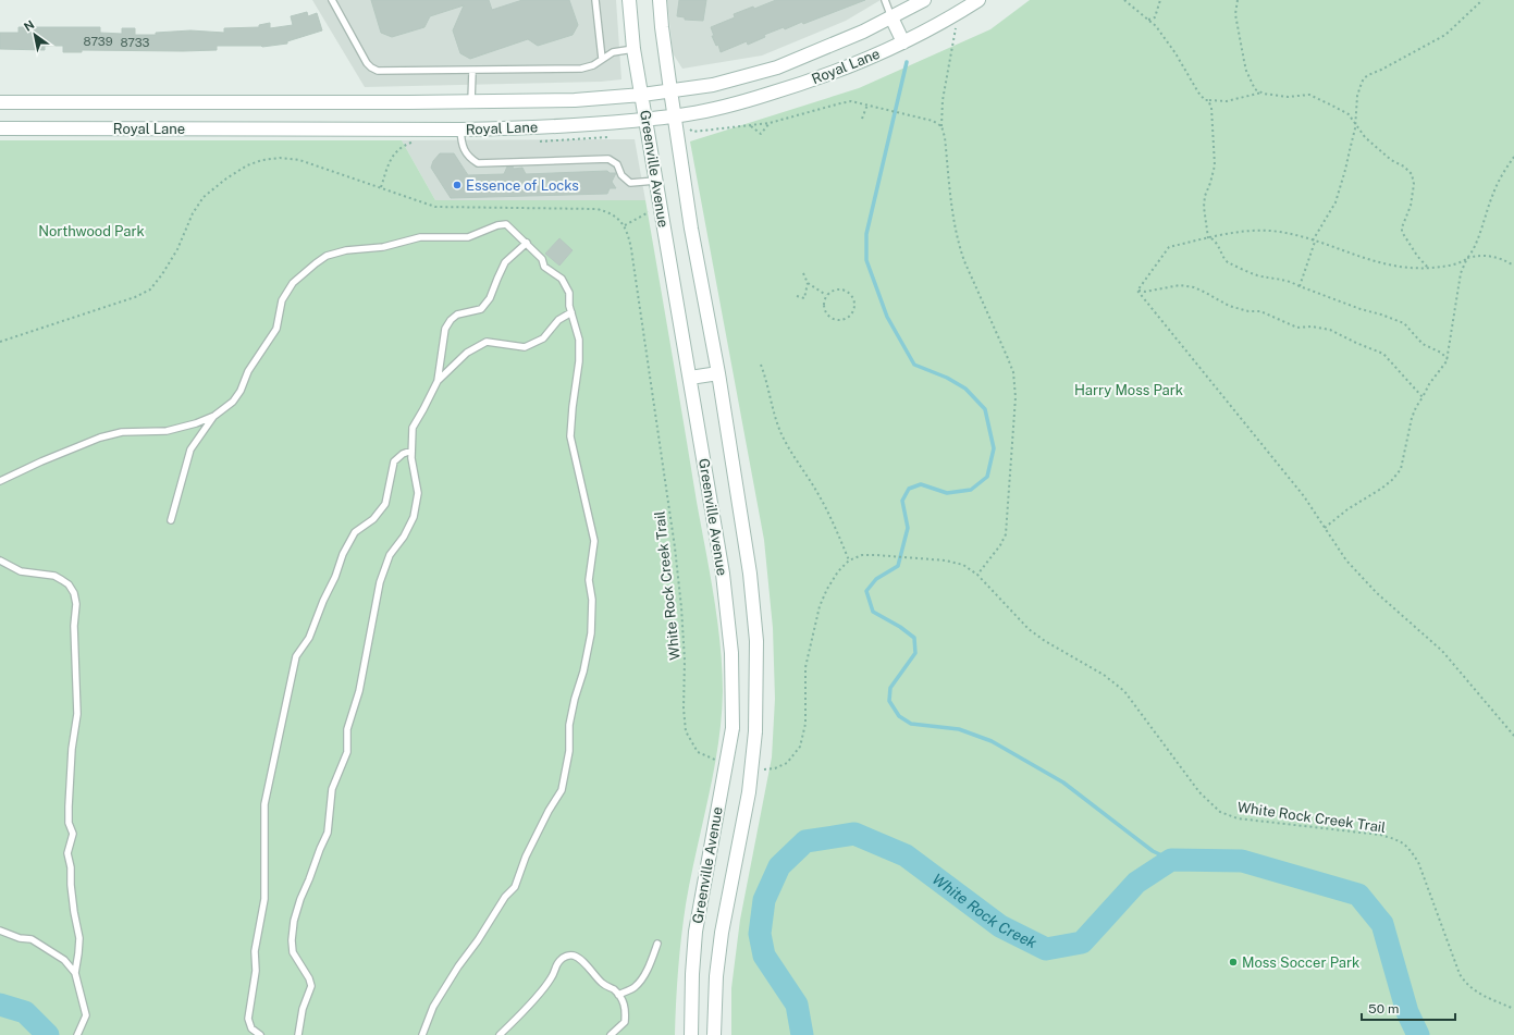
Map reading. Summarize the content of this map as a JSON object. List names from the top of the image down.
{
  "streets": {
    "main road": ["Royal Lane", "Greenville Avenue"],
    "path": ["White Rock Creek Trail"]
  },
  "crossings": [
    ["Royal Lane", "Greenville Avenue"]
  ],
  "water": ["White Rock Creek"],
  "parks": ["Northwood Park", "Harry Moss Park"],
  "places": ["Essence of Locks", "Moss Soccer Park"],
  "house_numbers": ["8739", "8733"],
  "scale_bar": "50 m",
  "north": "top left"
}
